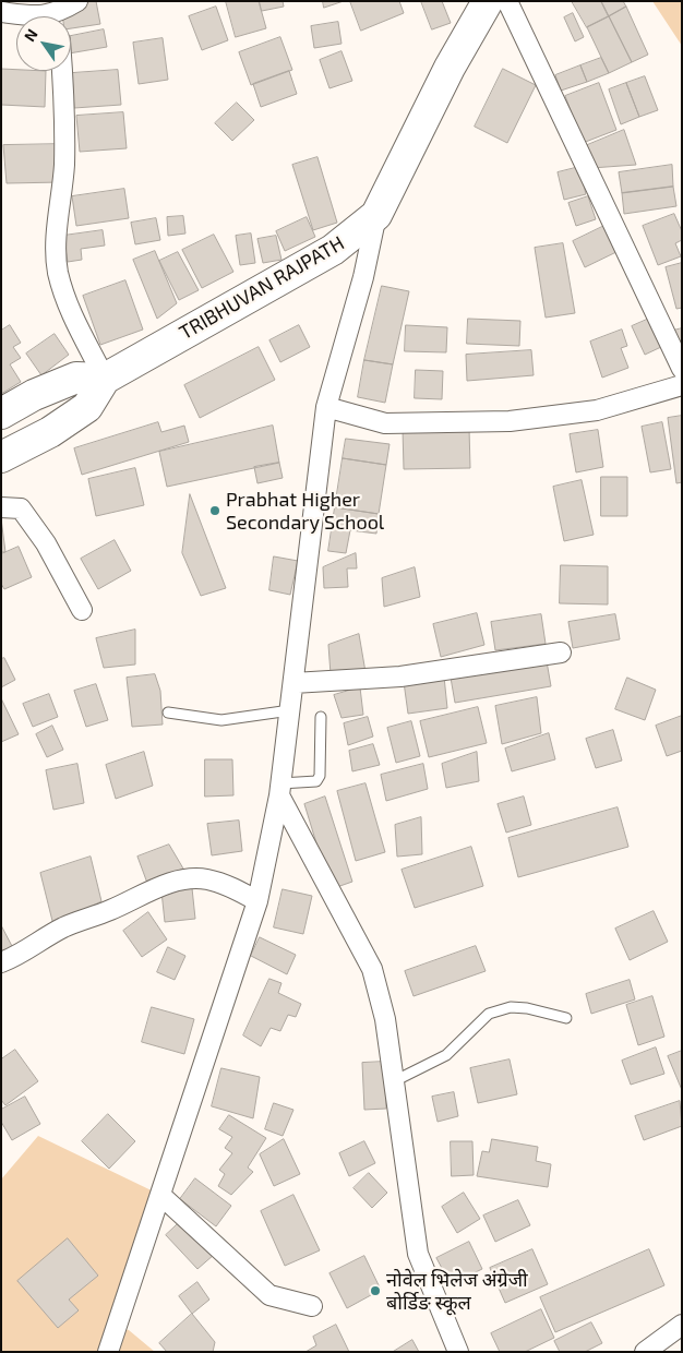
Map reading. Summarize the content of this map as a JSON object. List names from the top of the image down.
{
  "streets": {
    "highway": ["TRIBHUVAN RAJPATH"]
  },
  "places": ["Prabhat Higher Secondary School", "नोवेल भिलेज अंग्रेजी बोर्डिङ स्कूल"],
  "north": "top left"
}
